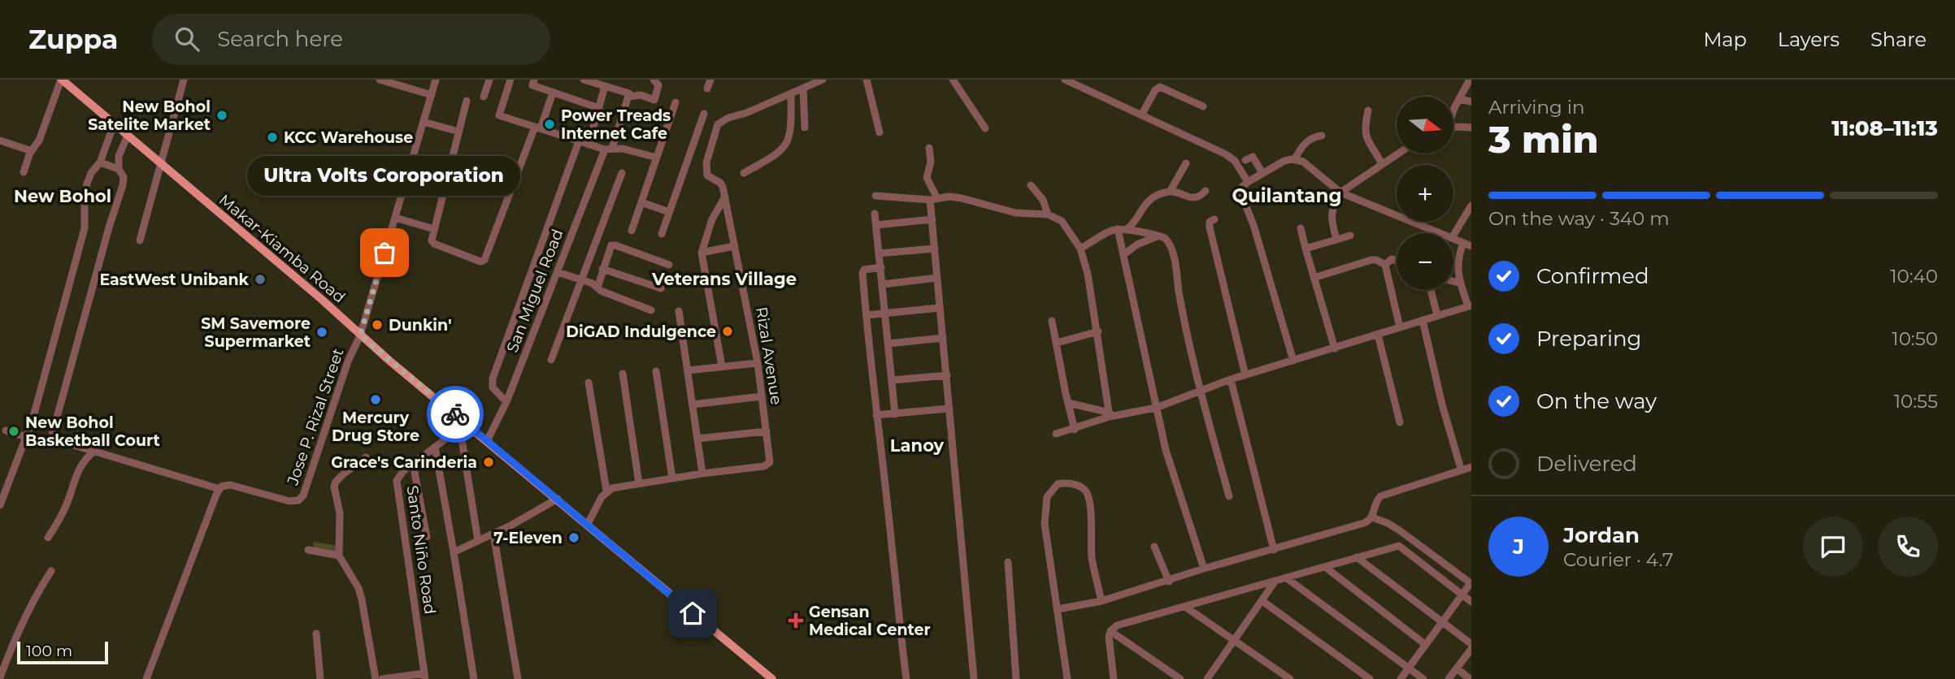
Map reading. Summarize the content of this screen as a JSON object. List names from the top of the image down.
{
  "streets": {
    "main road": ["Makar-Kiamba Road"],
    "street": [
      "San Miguel Road",
      "Rizal Avenue",
      "Jose P. Rizal Street",
      "Santo Niño Road"
    ]
  },
  "crossings": [
    ["Makar-Kiamba Road", "San Miguel Road"],
    ["Makar-Kiamba Road", "Jose P. Rizal Street"],
    ["Makar-Kiamba Road", "Santo Niño Road"]
  ],
  "districts": [
    "New Bohol",
    "Quilantang",
    "Veterans Village",
    "Lanoy"
  ],
  "places": {
    "other": [
      "New Bohol Satelite Market",
      "Power Treads Internet Cafe",
      "KCC Warehouse",
      "Ultra Volts Coroporation",
      "EastWest Unibank",
      "Dunkin'",
      "DiGAD Indulgence",
      "SM Savemore Supermarket",
      "Mercury Drug Store",
      "New Bohol Basketball Court",
      "Grace's Carinderia",
      "7-Eleven"
    ],
    "health": ["Gensan Medical Center"]
  },
  "scale_bar": "100 m",
  "north": "right",
  "page": {
    "header": "Zuppa",
    "search": "Search here",
    "nav": ["Map", "Layers", "Share"],
    "heading": ["3 min", "Arriving in", "11:08–11:13"],
    "panel": ["Jordan", "Courier · 4.7"],
    "map_buttons": ["+", "−"],
    "bubble": "Ultra Volts Coroporation",
    "bar": "On the way · 340 m",
    "list": [
      ["Confirmed", "10:40"],
      ["Preparing", "10:50"],
      ["On the way", "10:55"],
      "Delivered"
    ],
    "round": "J",
    "scale": "100 m"
  }
}
